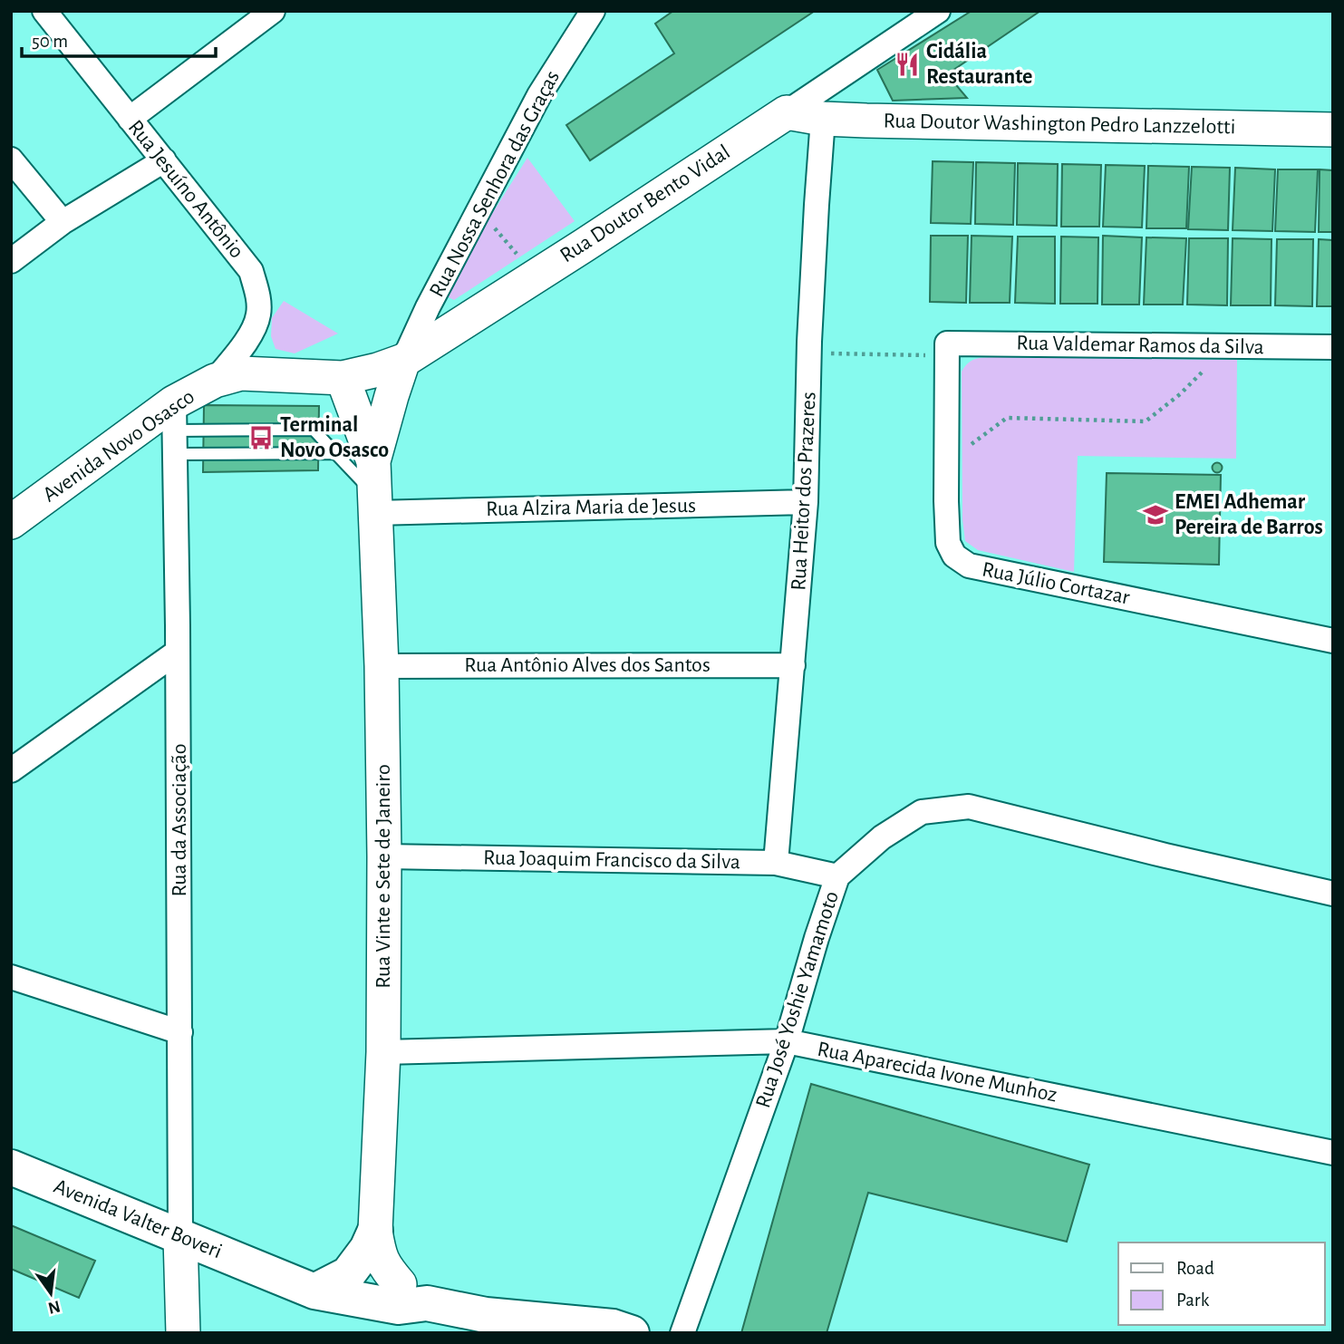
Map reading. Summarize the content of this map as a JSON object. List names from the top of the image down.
{
  "streets": {
    "main road": [
      "Rua Doutor Washington Pedro Lanzzelotti",
      "Rua Doutor Bento Vidal",
      "Avenida Novo Osasco",
      "Rua Vinte e Sete de Janeiro",
      "Avenida Valter Boveri"
    ],
    "street": [
      "Rua Nossa Senhora das Graças",
      "Rua Jesuíno Antônio",
      "Rua Valdemar Ramos da Silva",
      "Rua Heitor dos Prazeres",
      "Rua Alzira Maria de Jesus",
      "Rua Júlio Cortazar",
      "Rua Antônio Alves dos Santos",
      "Rua da Associação",
      "Rua Joaquim Francisco da Silva",
      "Rua José Yoshie Yamamoto",
      "Rua Aparecida Ivone Munhoz"
    ]
  },
  "crossings": [
    ["Rua Doutor Washington Pedro Lanzzelotti", "Rua Doutor Bento Vidal"],
    ["Rua Doutor Washington Pedro Lanzzelotti", "Rua Heitor dos Prazeres"],
    ["Rua Nossa Senhora das Graças", "Rua Doutor Bento Vidal"],
    ["Rua Nossa Senhora das Graças", "Rua Vinte e Sete de Janeiro"],
    ["Rua Jesuíno Antônio", "Avenida Novo Osasco"],
    ["Rua Doutor Bento Vidal", "Avenida Novo Osasco"],
    ["Rua Doutor Bento Vidal", "Rua Vinte e Sete de Janeiro"],
    ["Rua Valdemar Ramos da Silva", "Rua Júlio Cortazar"],
    ["Avenida Novo Osasco", "Rua da Associação"],
    ["Avenida Novo Osasco", "Rua Vinte e Sete de Janeiro"],
    ["Rua Heitor dos Prazeres", "Rua Alzira Maria de Jesus"],
    ["Rua Heitor dos Prazeres", "Rua Antônio Alves dos Santos"],
    ["Rua Heitor dos Prazeres", "Rua Joaquim Francisco da Silva"],
    ["Rua Alzira Maria de Jesus", "Rua Vinte e Sete de Janeiro"],
    ["Rua Antônio Alves dos Santos", "Rua Vinte e Sete de Janeiro"],
    ["Rua da Associação", "Avenida Valter Boveri"],
    ["Rua Joaquim Francisco da Silva", "Rua Vinte e Sete de Janeiro"],
    ["Rua Joaquim Francisco da Silva", "Rua José Yoshie Yamamoto"],
    ["Rua Vinte e Sete de Janeiro", "Rua Aparecida Ivone Munhoz"],
    ["Rua Vinte e Sete de Janeiro", "Avenida Valter Boveri"],
    ["Rua José Yoshie Yamamoto", "Rua Aparecida Ivone Munhoz"]
  ],
  "places": {
    "restaurant": ["Cidália Restaurante"],
    "bus stop": ["Terminal Novo Osasco"],
    "school or university": ["EMEI Adhemar Pereira de Barros"]
  },
  "legend": ["Road", "Park"],
  "scale_bar": "50 m",
  "north": "bottom"
}
